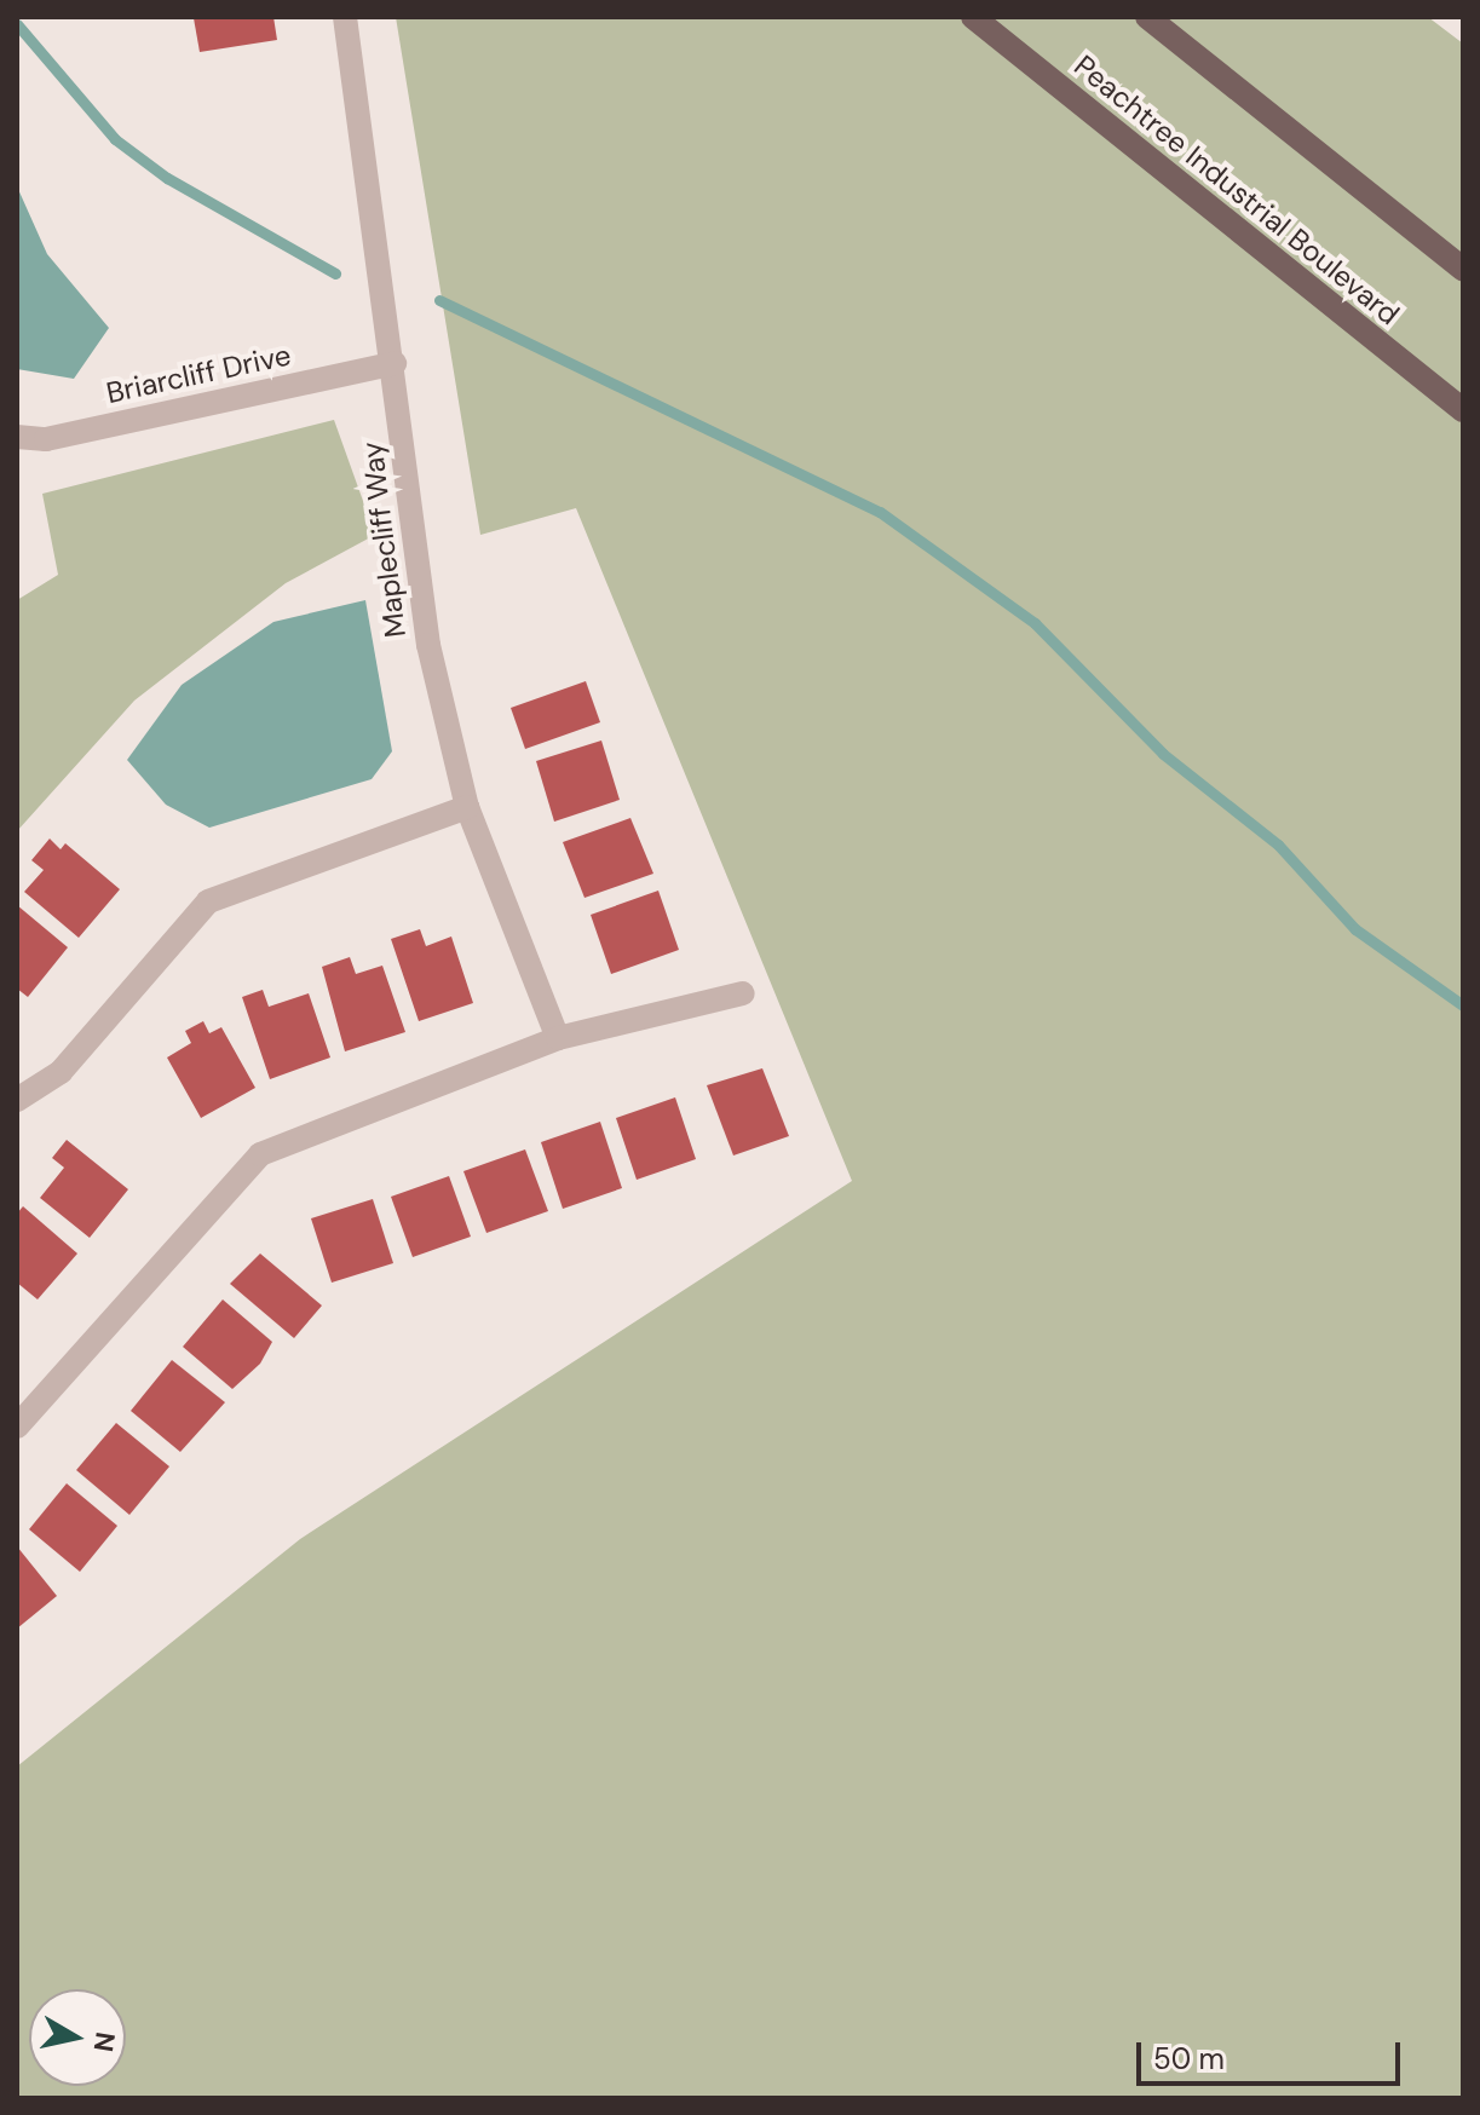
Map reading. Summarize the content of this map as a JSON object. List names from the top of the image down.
{
  "streets": {
    "main road": ["Peachtree Industrial Boulevard"],
    "street": ["Briarcliff Drive", "Maplecliff Way"]
  },
  "crossings": [
    ["Briarcliff Drive", "Maplecliff Way"]
  ],
  "scale_bar": "50 m",
  "north": "right"
}
